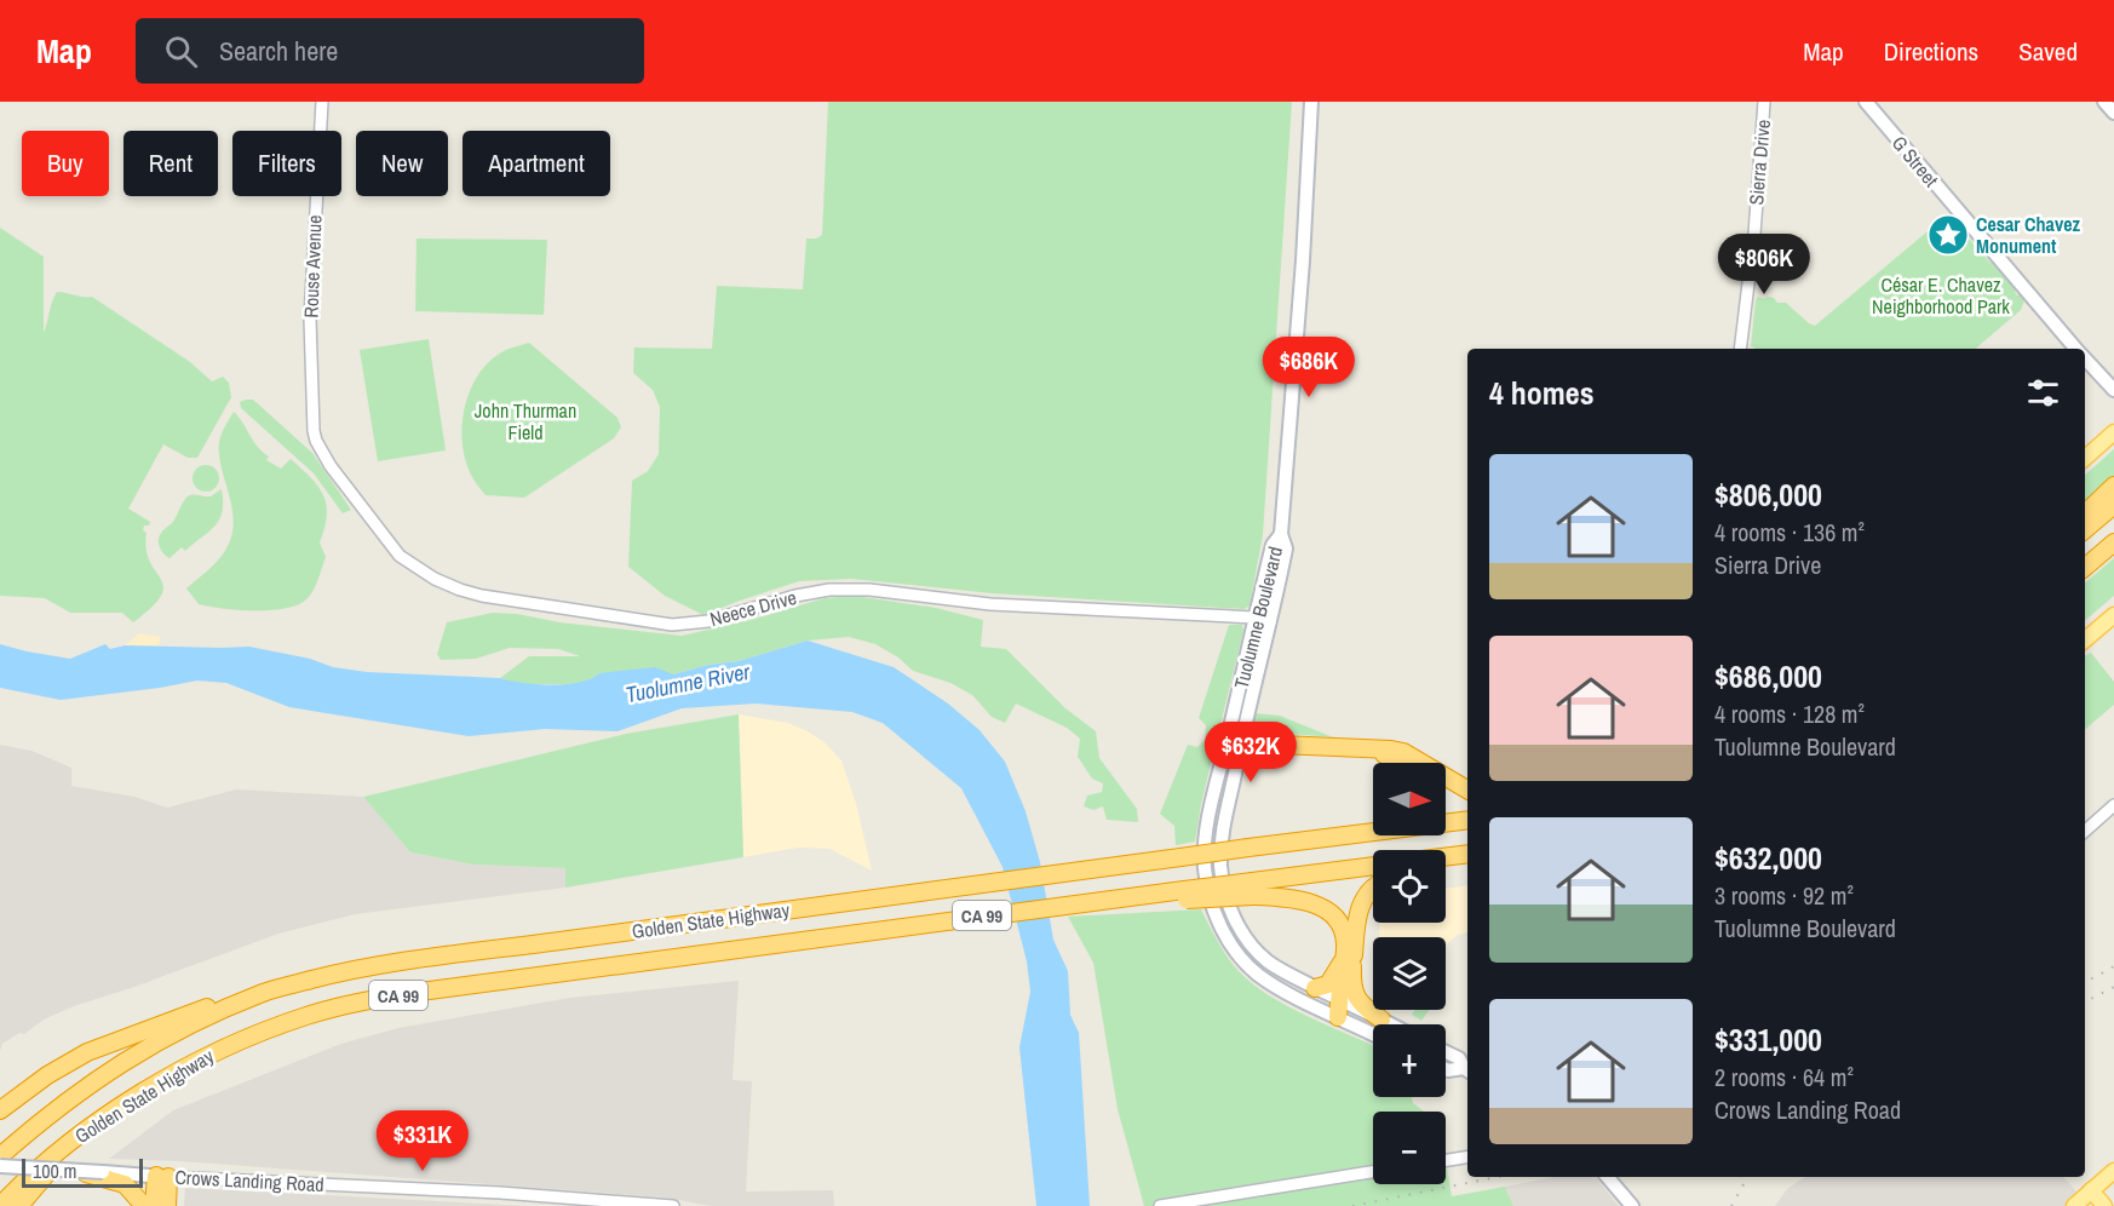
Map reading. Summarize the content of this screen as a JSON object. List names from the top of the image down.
{
  "streets": {
    "highway": ["CA 99", "Golden State Highway"],
    "main road": ["G Street", "Tuolumne Boulevard", "Crows Landing Road"],
    "street": ["Sierra Drive", "Rouse Avenue", "Neece Drive"]
  },
  "crossings": [
    ["Rouse Avenue", "Neece Drive"],
    ["Neece Drive", "Tuolumne Boulevard"]
  ],
  "water": ["Tuolumne River"],
  "parks": ["César E. Chavez Neighborhood Park", "John Thurman Field"],
  "places": {
    "place": ["Cesar Chavez Monument"]
  },
  "scale_bar": "100 m",
  "north": "right",
  "page": {
    "header": "Map",
    "search": "Search here",
    "nav": ["Map", "Directions", "Saved"],
    "chip": [
      "Buy",
      "Rent",
      "Filters",
      "New",
      "Apartment"
    ],
    "price": [
      "$806K",
      "$686K",
      "$632K",
      "$331K"
    ],
    "heading": "4 homes",
    "list": [
      {
        "name": "$806,000",
        "note": "4 rooms · 136 m² · Sierra Drive"
      },
      {
        "name": "$686,000",
        "note": "4 rooms · 128 m² · Tuolumne Boulevard"
      },
      {
        "name": "$632,000",
        "note": "3 rooms · 92 m² · Tuolumne Boulevard"
      },
      {
        "name": "$331,000",
        "note": "2 rooms · 64 m² · Crows Landing Road"
      }
    ],
    "map_buttons": ["+", "−"],
    "scale": "100 m"
  }
}
